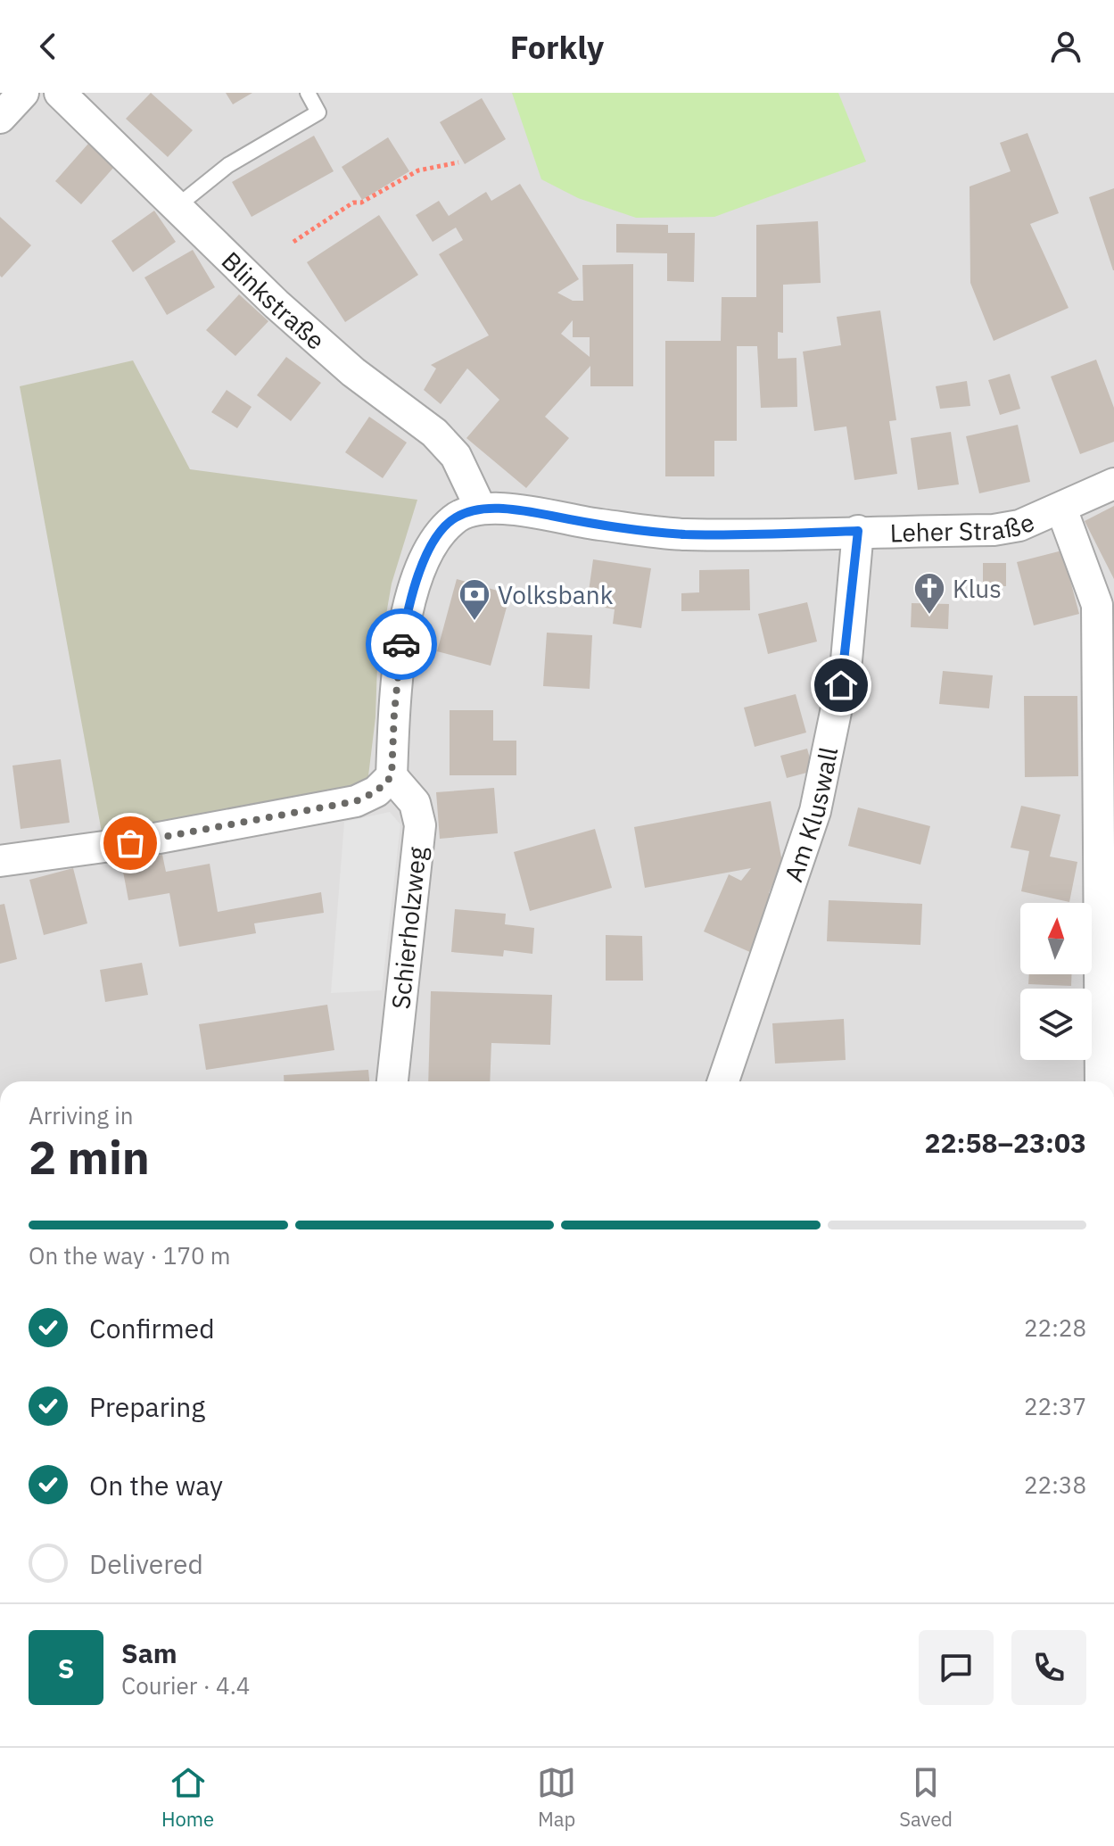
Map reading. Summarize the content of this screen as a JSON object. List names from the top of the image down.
{
  "streets": {
    "street": [
      "Blinkstraße",
      "Leher Straße",
      "Am Kluswall",
      "Schierholzweg"
    ]
  },
  "crossings": [
    ["Blinkstraße", "Leher Straße"],
    ["Leher Straße", "Am Kluswall"]
  ],
  "places": {
    "church": ["Klus"],
    "bank": ["Volksbank"]
  },
  "north": "top",
  "page": {
    "header": "Forkly",
    "heading": ["2 min", "Arriving in", "22:58–23:03"],
    "panel": ["Sam", "Courier · 4.4"],
    "bar": "On the way · 170 m",
    "list": [
      ["Confirmed", "22:28"],
      ["Preparing", "22:37"],
      ["On the way", "22:38"],
      "Delivered"
    ],
    "round": "S",
    "tabs": ["Home", "Map", "Saved"]
  }
}
